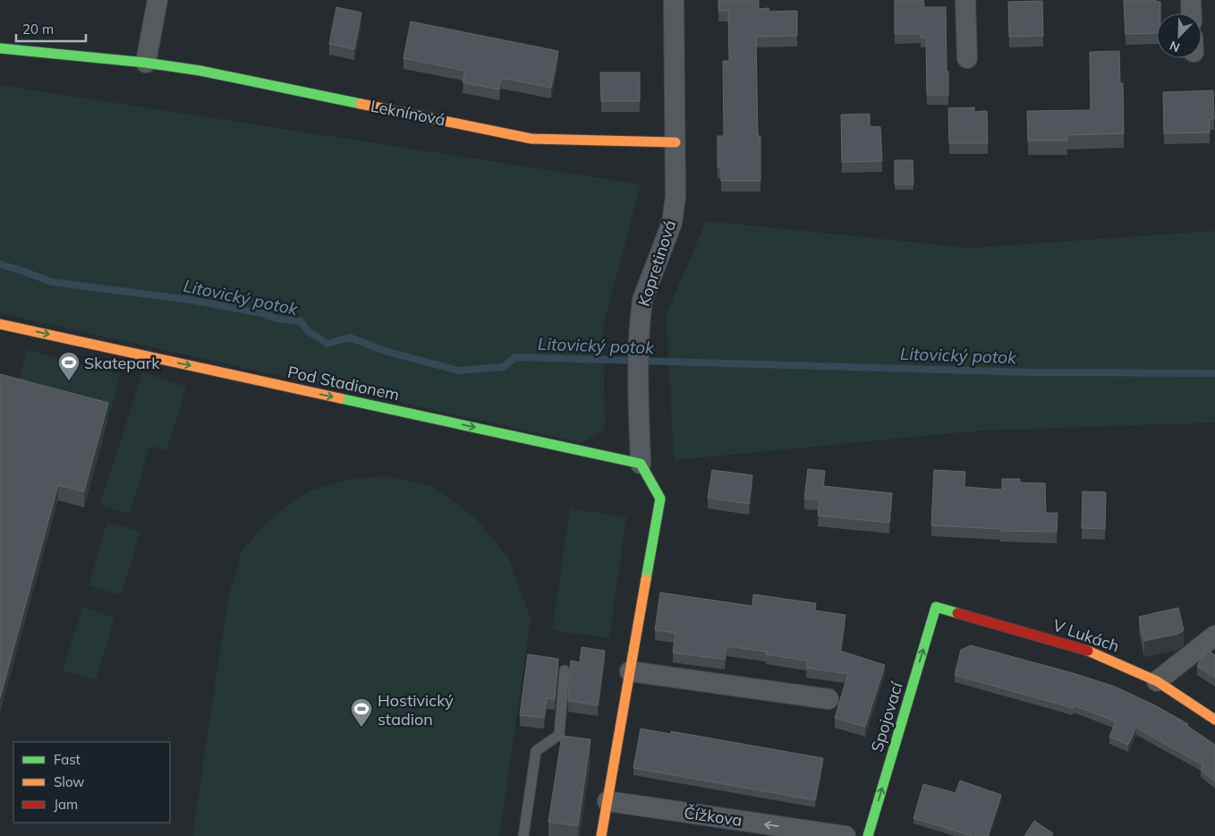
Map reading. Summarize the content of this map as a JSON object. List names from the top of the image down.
{
  "streets": {
    "street": [
      "Leknínová",
      "Kopretinová",
      "Pod Stadionem",
      "V Lukách",
      "Spojovací",
      "Čížkova"
    ]
  },
  "crossings": [
    ["Leknínová", "Kopretinová"],
    ["Kopretinová", "Pod Stadionem"],
    ["V Lukách", "Spojovací"]
  ],
  "one_way": ["Pod Stadionem", "Spojovací"],
  "water": ["Litovický potok"],
  "places": {
    "sports": ["Skatepark", "Hostivický stadion"]
  },
  "legend": ["Fast", "Slow", "Jam"],
  "scale_bar": "20 m",
  "north": "bottom left"
}
